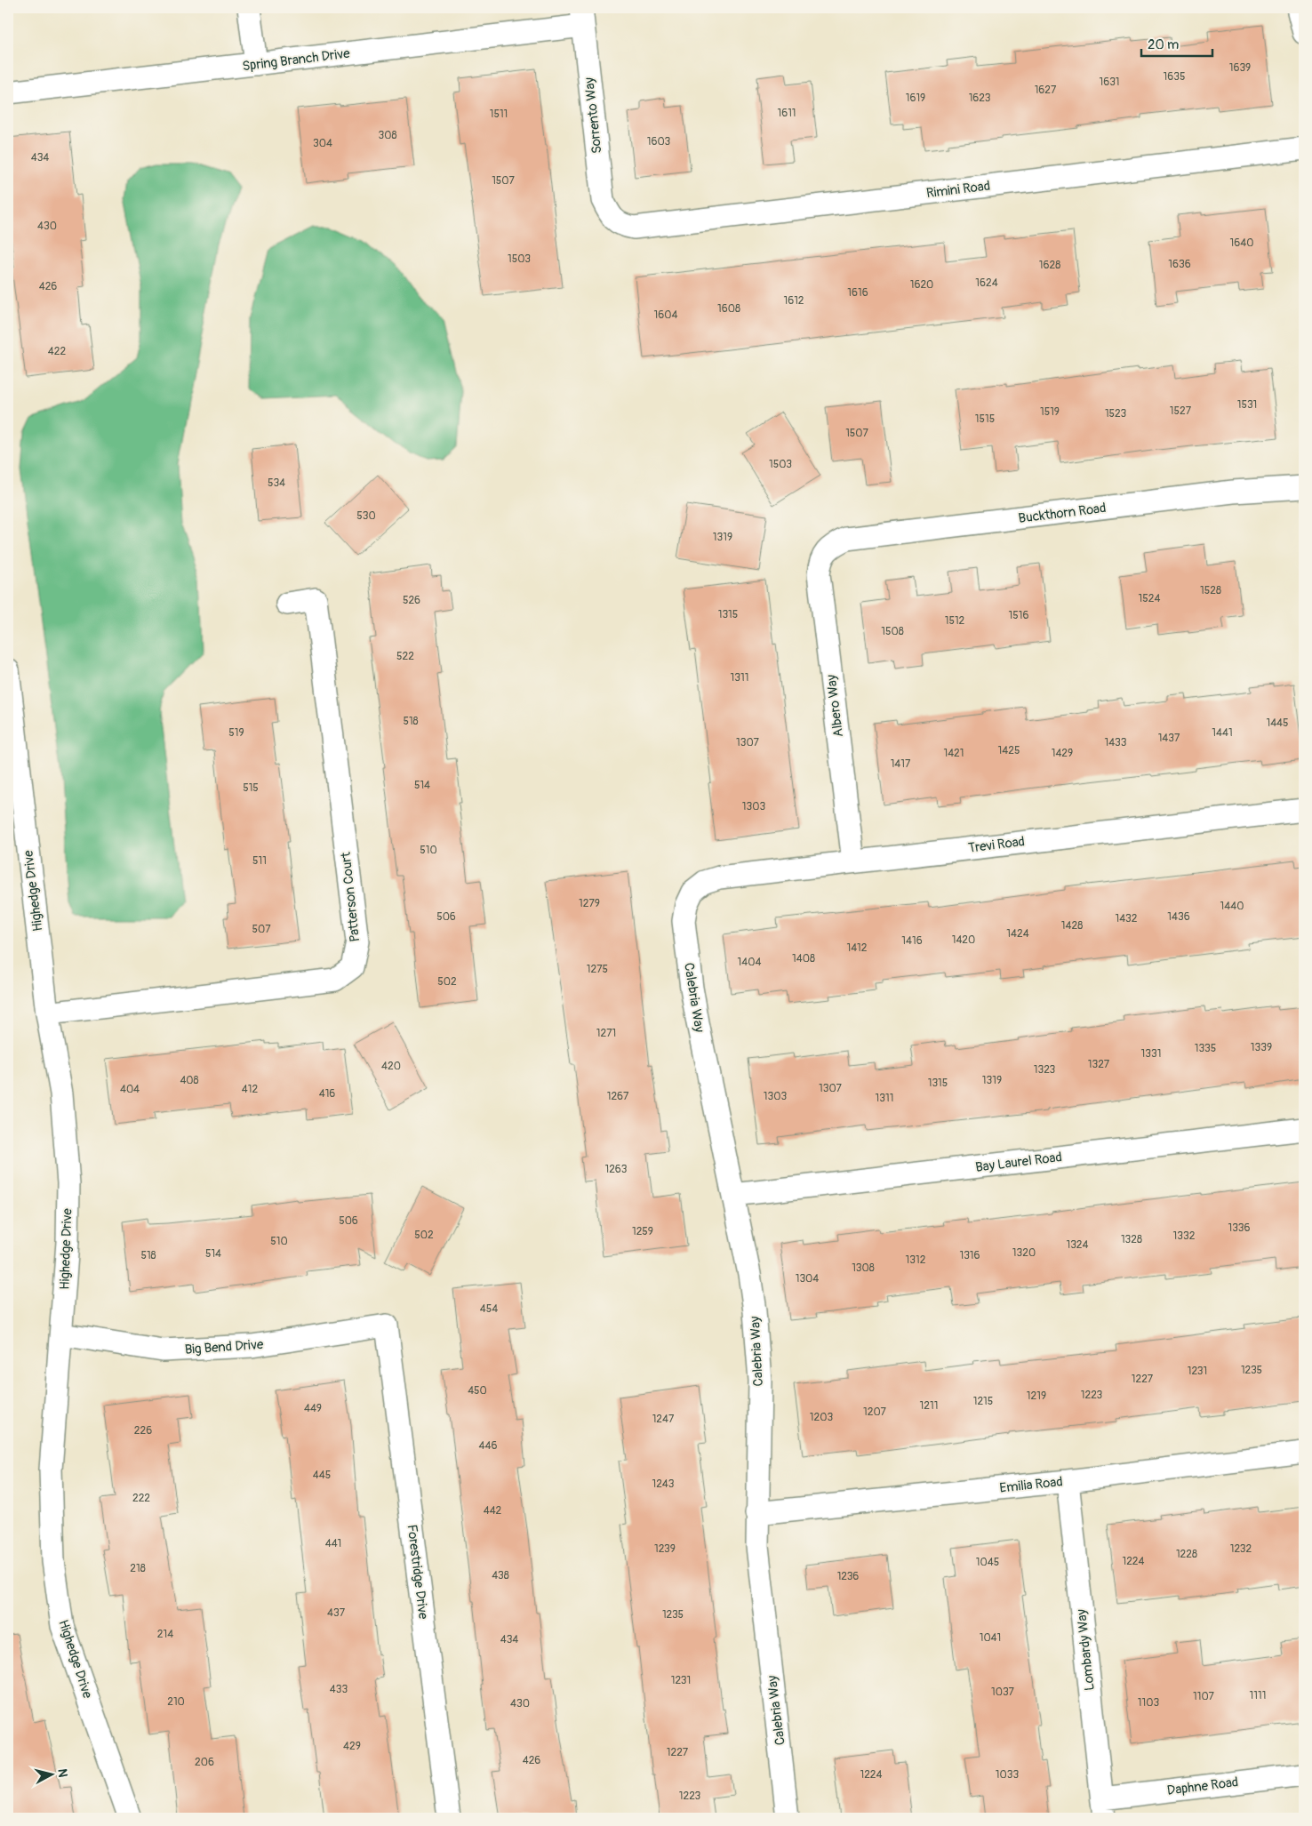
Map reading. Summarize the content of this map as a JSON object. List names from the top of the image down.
{
  "streets": {
    "street": [
      "Spring Branch Drive",
      "Sorrento Way",
      "Rimini Road",
      "Buckthorn Road",
      "Albero Way",
      "Trevi Road",
      "Highedge Drive",
      "Patterson Court",
      "Calebria Way",
      "Bay Laurel Road",
      "Big Bend Drive",
      "Emilia Road",
      "Forestridge Drive",
      "Lombardy Way",
      "Daphne Road"
    ]
  },
  "crossings": [
    ["Spring Branch Drive", "Sorrento Way"],
    ["Sorrento Way", "Rimini Road"],
    ["Buckthorn Road", "Albero Way"],
    ["Albero Way", "Trevi Road"],
    ["Trevi Road", "Calebria Way"],
    ["Highedge Drive", "Patterson Court"],
    ["Highedge Drive", "Big Bend Drive"],
    ["Calebria Way", "Bay Laurel Road"],
    ["Calebria Way", "Emilia Road"],
    ["Big Bend Drive", "Forestridge Drive"],
    ["Emilia Road", "Lombardy Way"],
    ["Lombardy Way", "Daphne Road"]
  ],
  "house_numbers": [
    "1639",
    "1635",
    "1631",
    "1627",
    "1619",
    "1623",
    "1611",
    "1511",
    "308",
    "1603",
    "304",
    "434",
    "1507",
    "430",
    "1640",
    "1503",
    "1636",
    "1628",
    "1624",
    "1620",
    "426",
    "1616",
    "1612",
    "1608",
    "1604",
    "422",
    "1531",
    "1527",
    "1519",
    "1523",
    "1515",
    "1507",
    "1503",
    "534",
    "530",
    "1319",
    "1528",
    "1524",
    "526",
    "1315",
    "1516",
    "1512",
    "1508",
    "522",
    "1311",
    "518",
    "1445",
    "519",
    "1441",
    "1437",
    "1307",
    "1433",
    "1425",
    "1421",
    "1429",
    "1417",
    "514",
    "515",
    "1303",
    "510",
    "511",
    "1279",
    "1440",
    "506",
    "1436",
    "1432",
    "1428",
    "507",
    "1424",
    "1420",
    "1416",
    "1412",
    "1408",
    "1404",
    "1275",
    "502",
    "1271",
    "1339",
    "1335",
    "1331",
    "1327",
    "420",
    "1323",
    "408",
    "1319",
    "1315",
    "1307",
    "404",
    "412",
    "416",
    "1267",
    "1303",
    "1311",
    "1263",
    "506",
    "1336",
    "1259",
    "502",
    "1332",
    "1328",
    "510",
    "1324",
    "1320",
    "514",
    "518",
    "1316",
    "1312",
    "1308",
    "1304",
    "454",
    "1235",
    "1231",
    "1227",
    "450",
    "1223",
    "1219",
    "1215",
    "1211",
    "449",
    "1207",
    "1203",
    "1247",
    "226",
    "446",
    "445",
    "1243",
    "222",
    "442",
    "441",
    "1239",
    "1232",
    "1228",
    "1224",
    "1045",
    "218",
    "438",
    "1236",
    "437",
    "1235",
    "214",
    "1041",
    "434",
    "1231",
    "433",
    "1037",
    "1111",
    "1107",
    "210",
    "1103",
    "430",
    "429",
    "1227",
    "426",
    "206",
    "1224",
    "1033",
    "1223"
  ],
  "scale_bar": "20 m",
  "north": "right"
}
